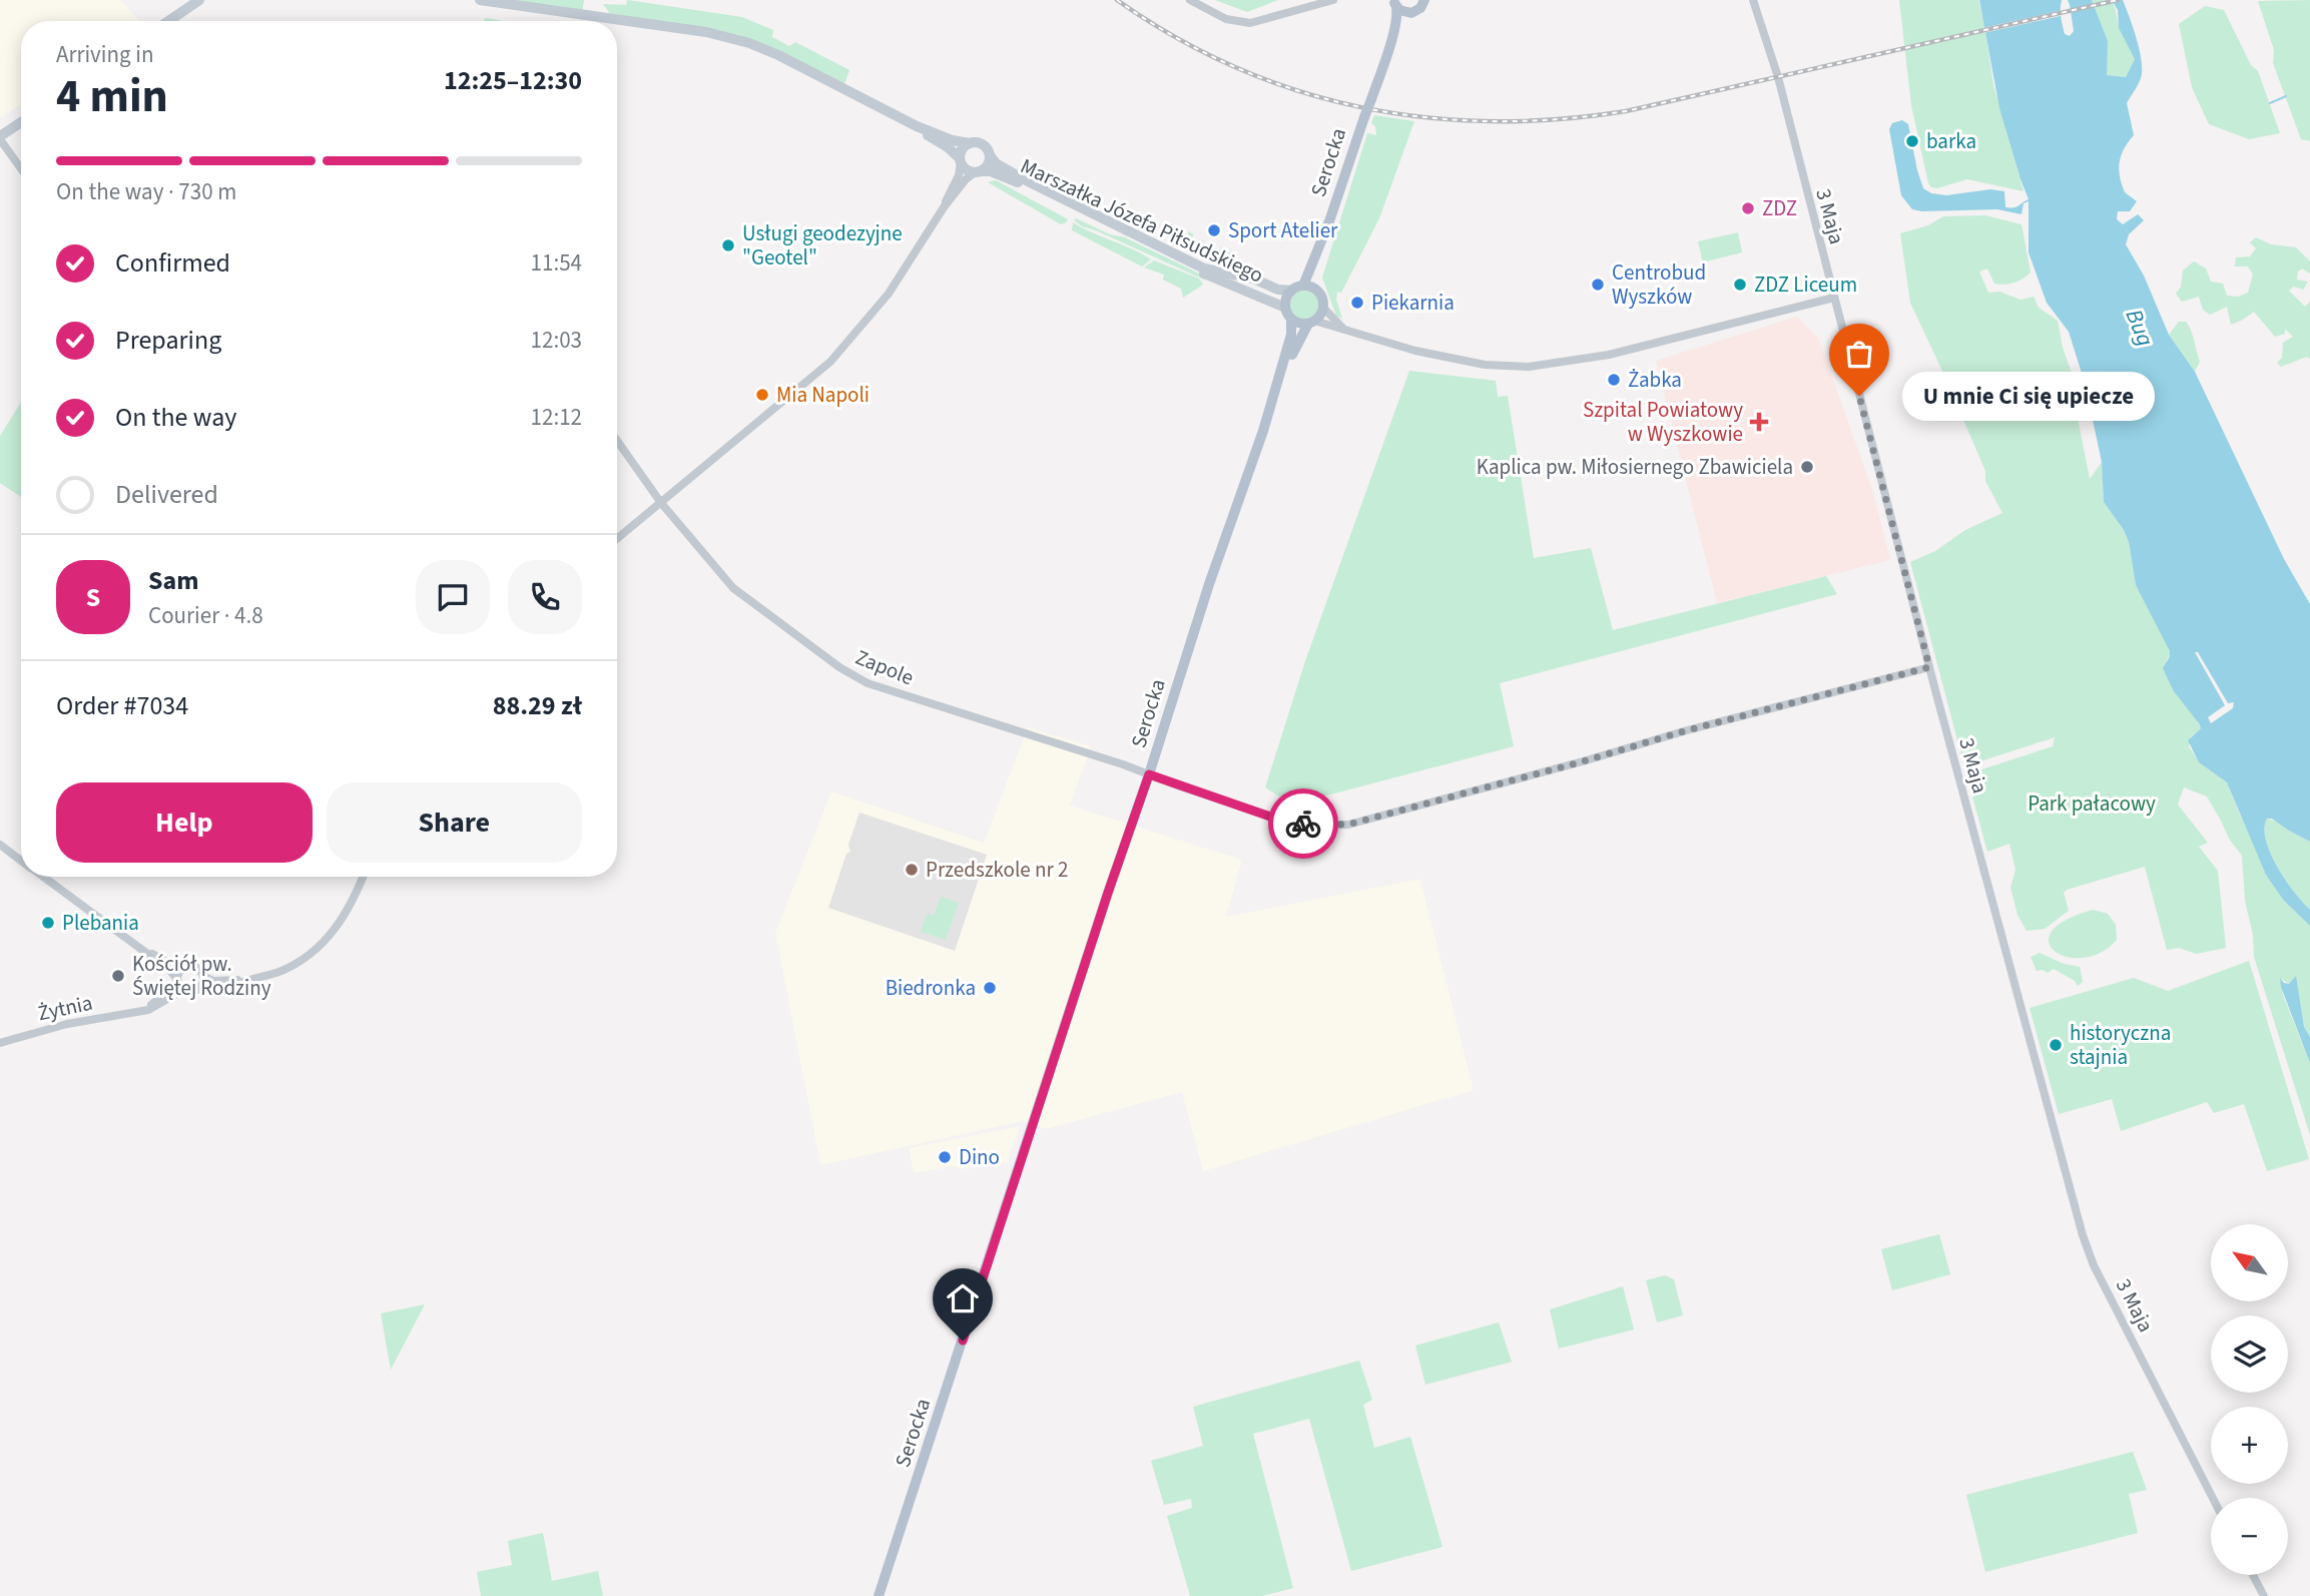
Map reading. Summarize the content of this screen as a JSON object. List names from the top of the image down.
{
  "streets": {
    "main road": ["Serocka", "Marszałka Józefa Piłsudskiego"],
    "street": ["3 Maja", "Zapole", "Żytnia"]
  },
  "crossings": [
    ["Serocka", "Marszałka Józefa Piłsudskiego"],
    ["Serocka", "Zapole"],
    ["3 Maja", "Zapole"]
  ],
  "water": ["Bug"],
  "parks": ["Park pałacowy"],
  "places": {
    "other": [
      "barka",
      "ZDZ",
      "Sport Atelier",
      "Usługi geodezyjne \"Geotel\"",
      "Centrobud Wyszków",
      "ZDZ Liceum",
      "Piekarnia",
      "Żabka",
      "Mia Napoli",
      "U mnie Ci się upiecze",
      "Kaplica pw. Miłosiernego Zbawiciela",
      "Przedszkole nr 2",
      "Plebania",
      "Kościół pw. Świętej Rodziny",
      "Biedronka",
      "historyczna stajnia",
      "Dino"
    ],
    "health": ["Szpital Powiatowy w Wyszkowie"]
  },
  "north": "top left",
  "page": {
    "heading": ["4 min", "Arriving in", "12:25–12:30"],
    "panel": [
      "Sam",
      "Courier · 4.8",
      "Order #7034",
      "88.29 zł"
    ],
    "bar": "On the way · 730 m",
    "list": [
      ["Confirmed", "11:54"],
      ["Preparing", "12:03"],
      ["On the way", "12:12"],
      "Delivered"
    ],
    "bubble": "U mnie Ci się upiecze",
    "round": "S",
    "buttons": ["Help", "Share"],
    "map_buttons": ["+", "−"]
  }
}
